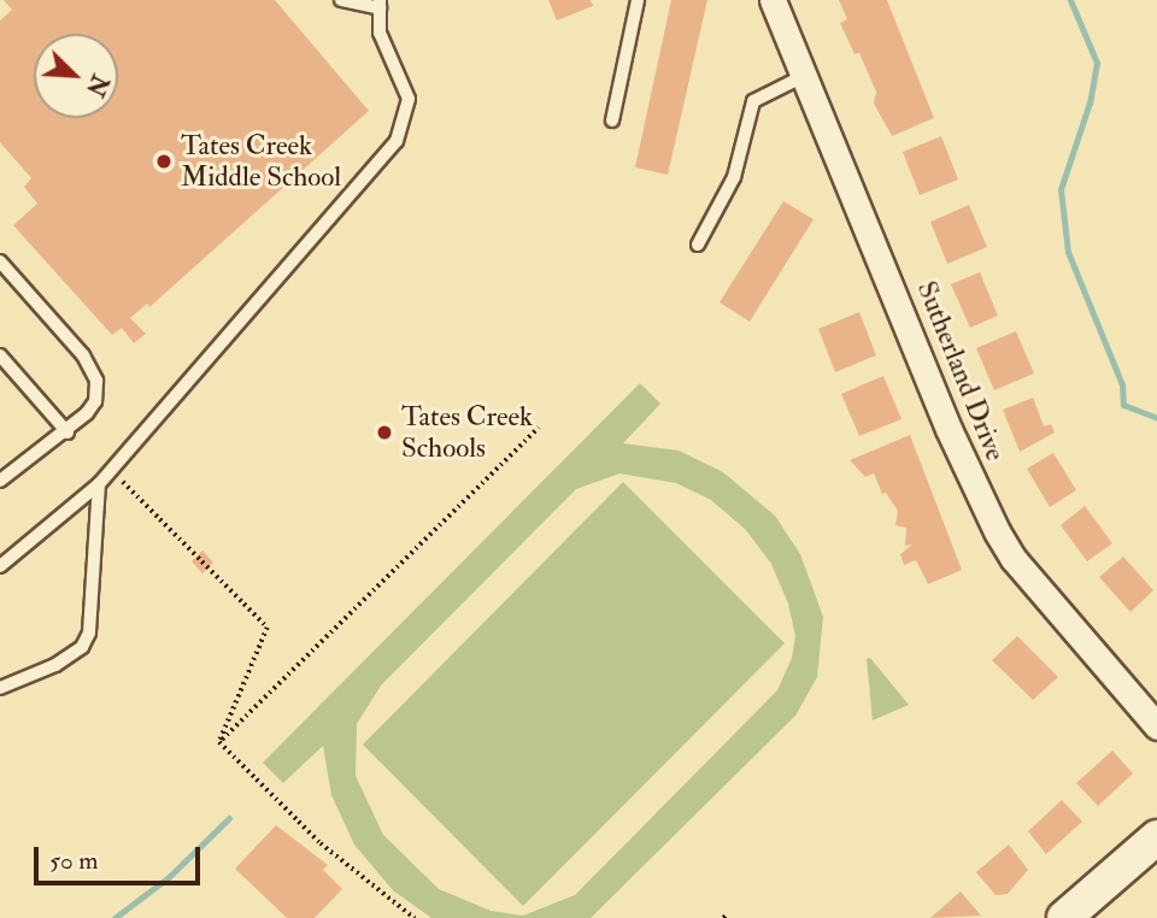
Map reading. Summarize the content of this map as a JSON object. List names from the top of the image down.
{
  "streets": {
    "street": ["Sutherland Drive"]
  },
  "places": ["Tates Creek Middle School", "Tates Creek Schools"],
  "scale_bar": "50 m",
  "north": "bottom right"
}
